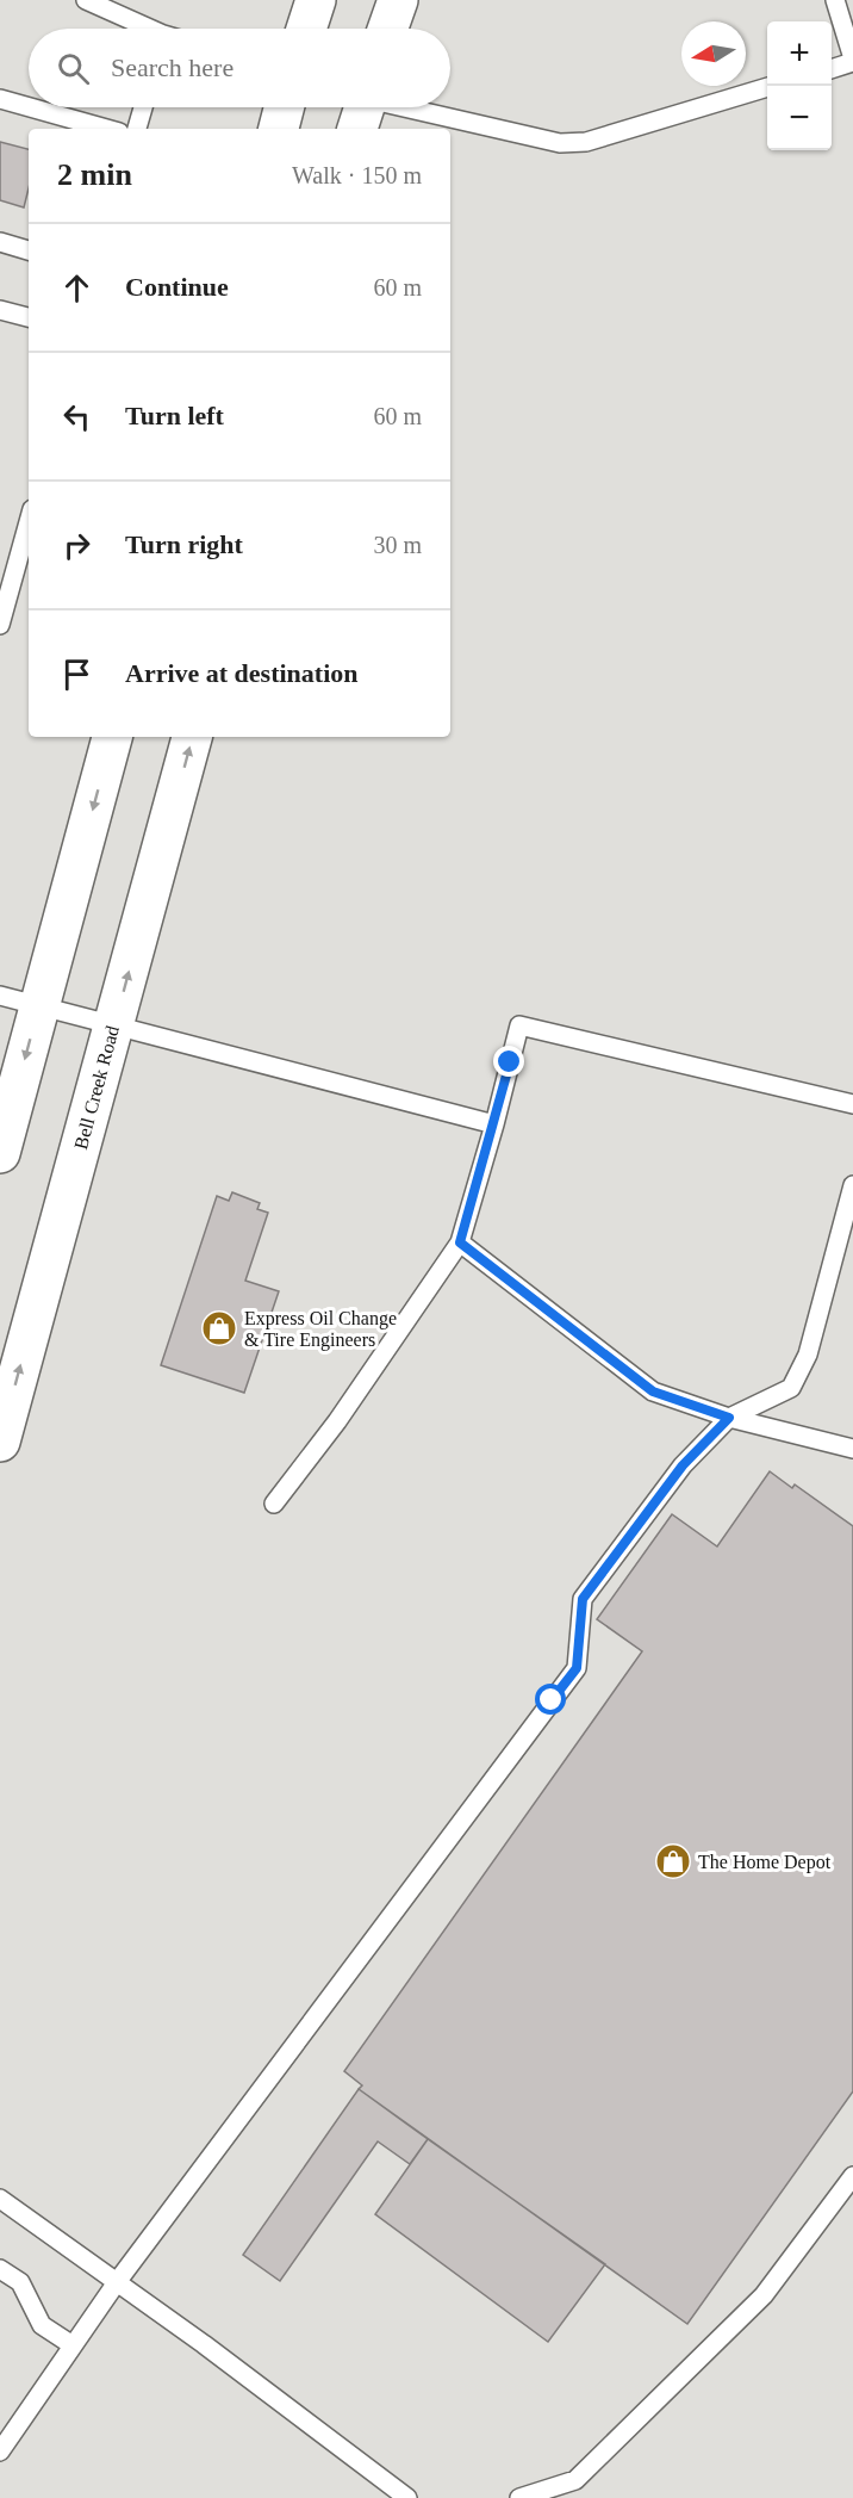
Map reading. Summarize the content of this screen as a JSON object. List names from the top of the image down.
{
  "streets": {
    "main road": ["Bell Creek Road"]
  },
  "places": {
    "shop": ["Express Oil Change & Tire Engineers", "The Home Depot"]
  },
  "north": "left",
  "page": {
    "map_buttons": ["+", "−"],
    "search": "Search here",
    "heading": ["2 min", "Walk · 150 m"],
    "list": [
      ["Continue", "60 m"],
      ["Turn left", "60 m"],
      ["Turn right", "30 m"],
      "Arrive at destination"
    ]
  }
}
